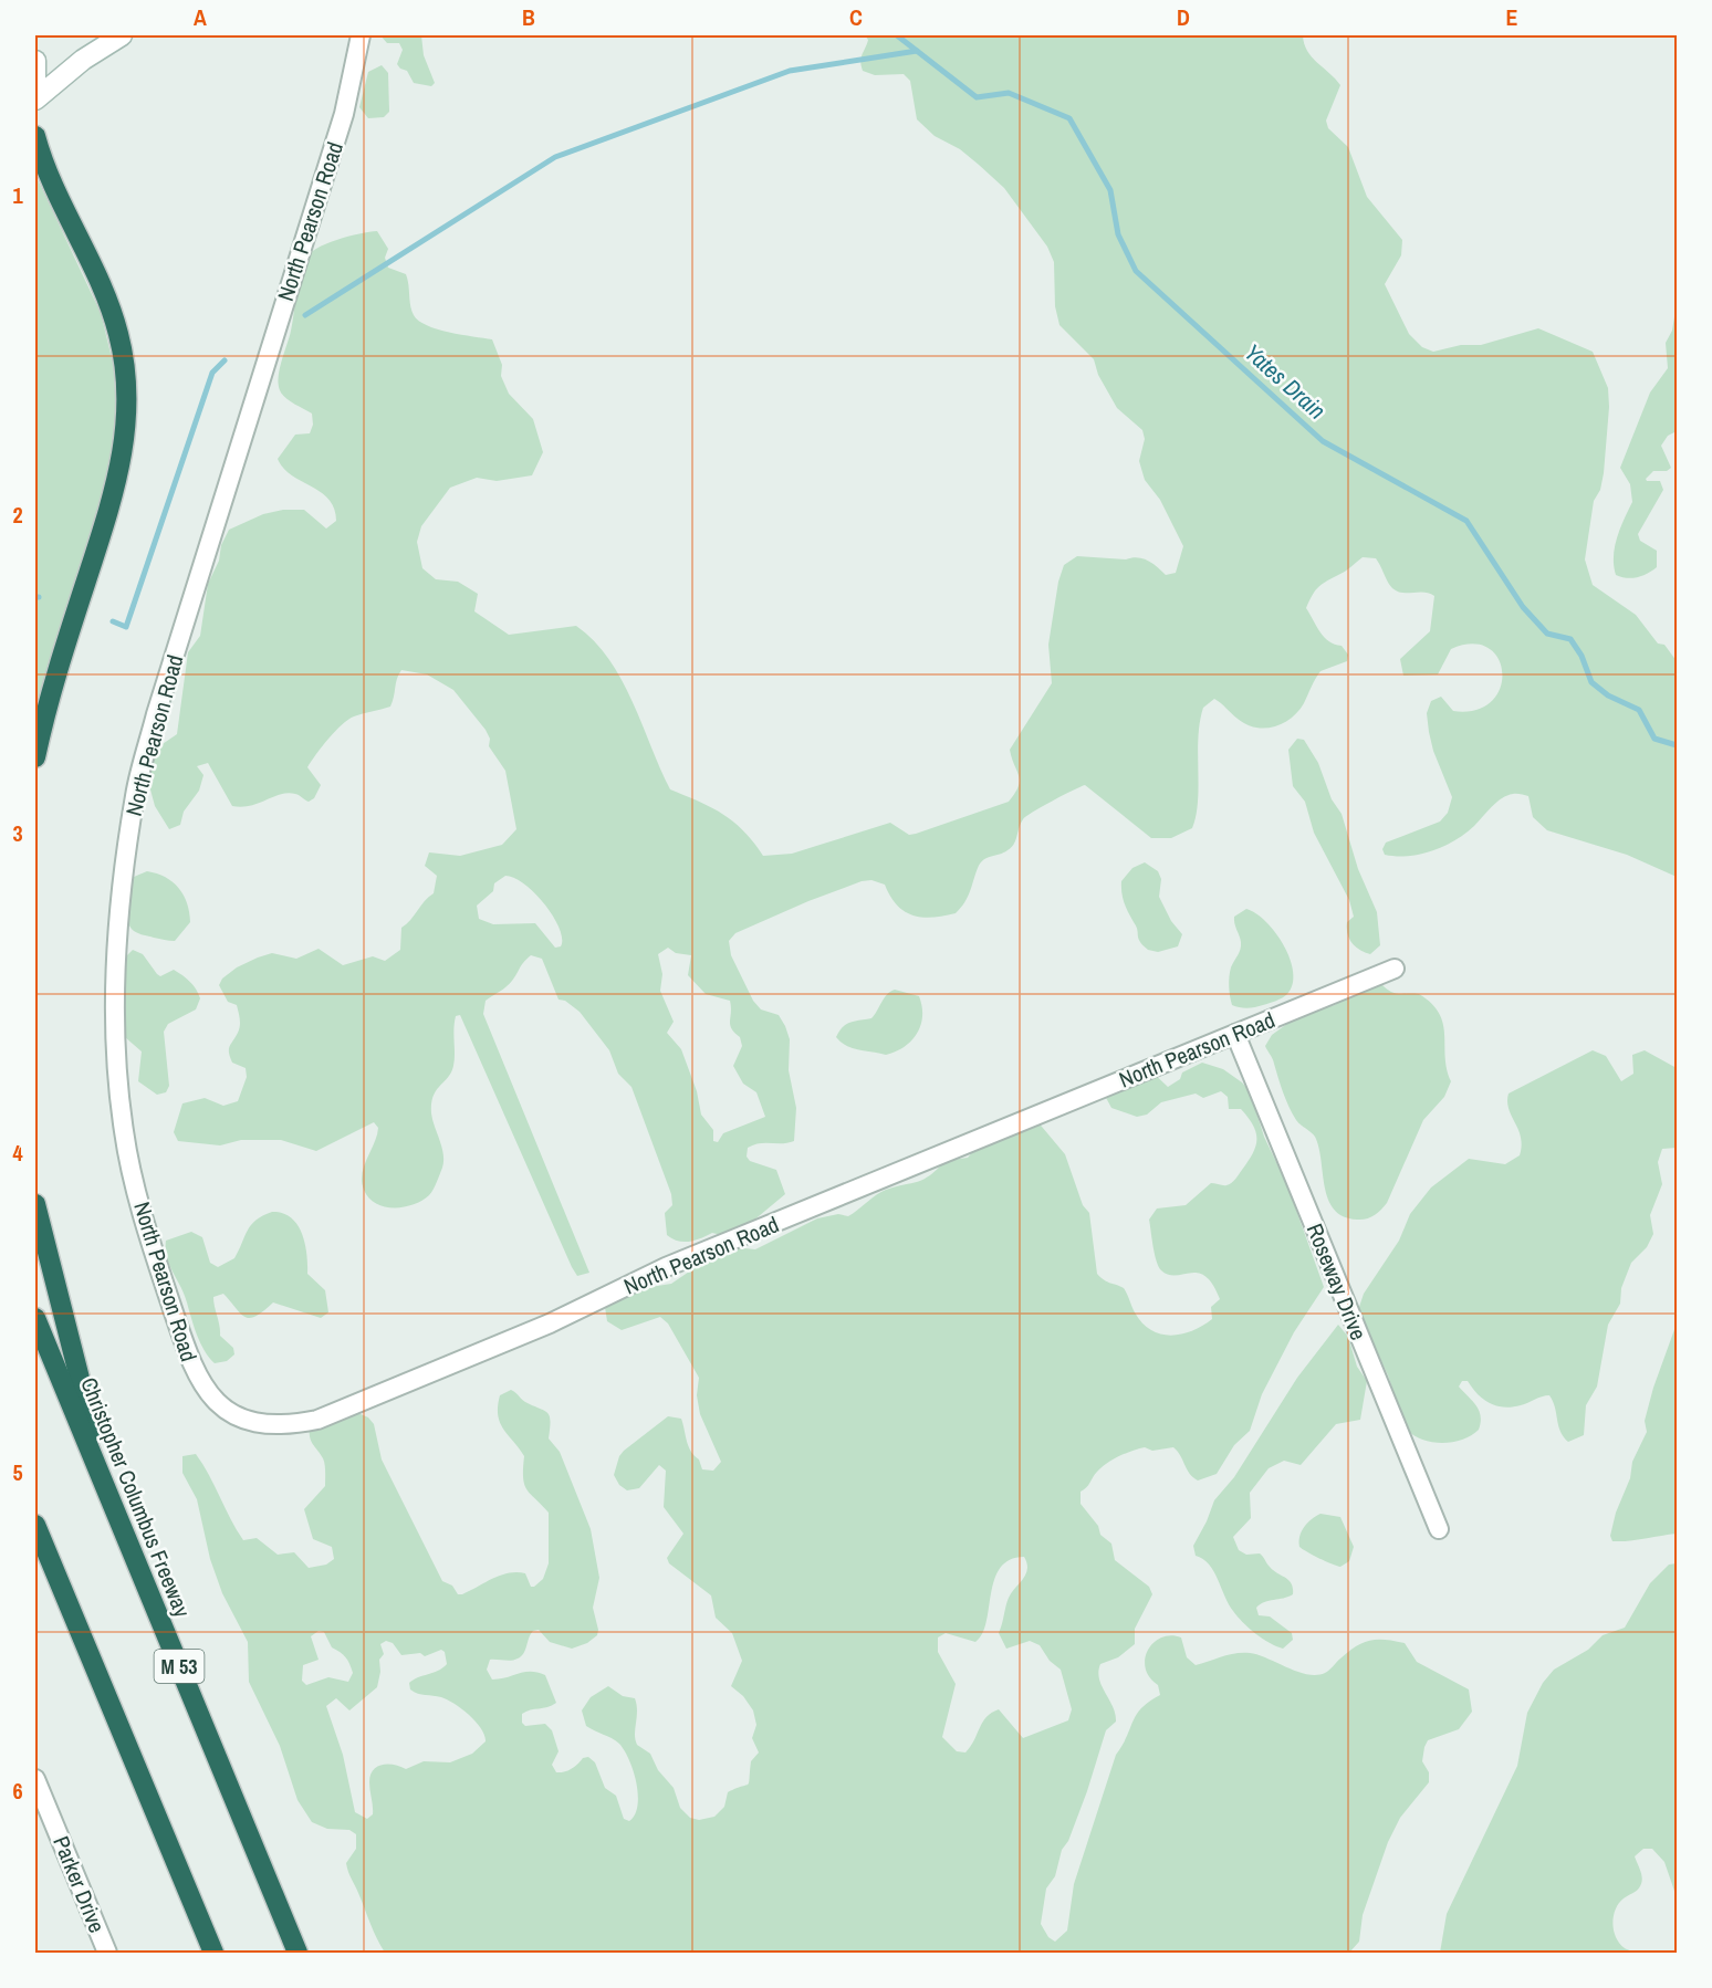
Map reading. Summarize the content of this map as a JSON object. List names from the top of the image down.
{
  "streets": {
    "highway": ["Christopher Columbus Freeway", "M 53"],
    "street": ["North Pearson Road", "Roseway Drive", "Parker Drive"]
  },
  "crossings": [
    ["North Pearson Road", "Roseway Drive"]
  ],
  "water": ["Yates Drain"],
  "grid": {
    "columns": [
      "A",
      "B",
      "C",
      "D",
      "E"
    ],
    "rows": [
      "1",
      "2",
      "3",
      "4",
      "5",
      "6"
    ]
  }
}
